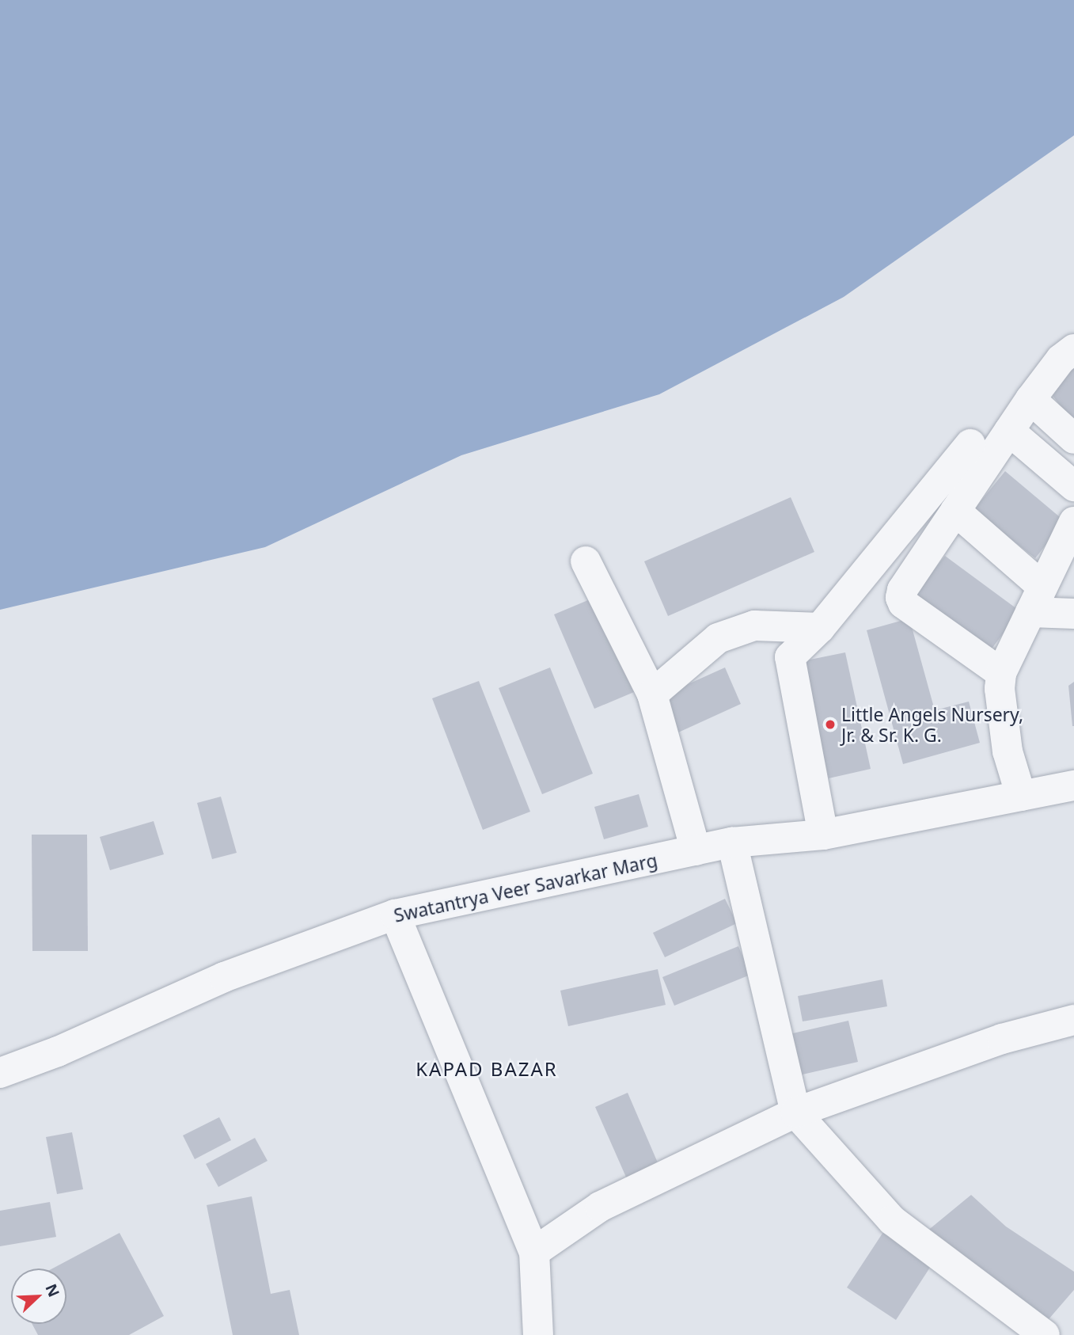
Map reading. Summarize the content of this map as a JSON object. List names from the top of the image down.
{
  "streets": {
    "street": ["Swatantrya Veer Savarkar Marg"]
  },
  "districts": ["KAPAD BAZAR"],
  "places": ["Little Angels Nursery, Jr. & Sr. K. G."],
  "north": "top right"
}
